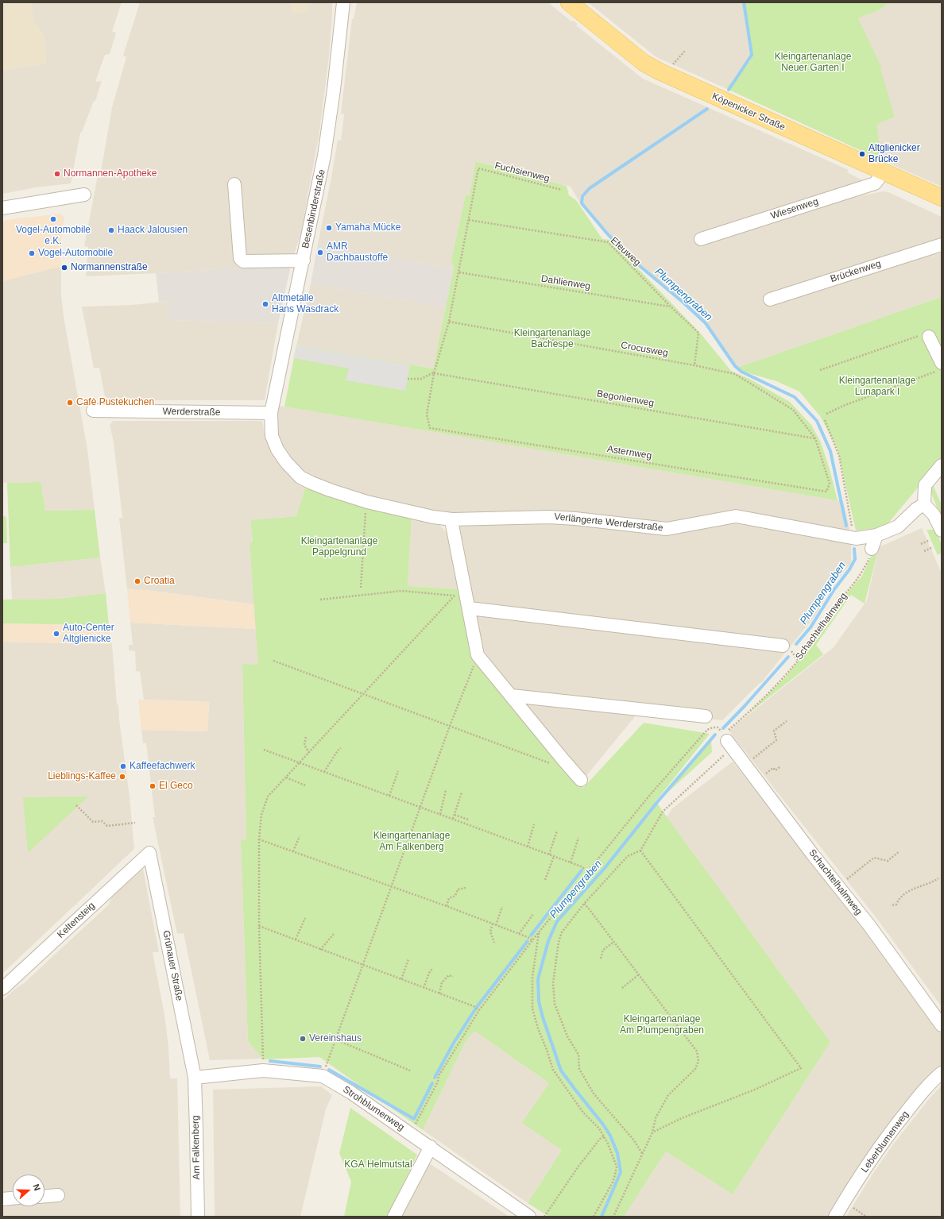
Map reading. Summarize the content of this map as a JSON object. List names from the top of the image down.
{
  "streets": {
    "main road": ["Köpenicker Straße"],
    "street": [
      "Besenbinderstraße",
      "Wiesenweg",
      "Brückenweg",
      "Werderstraße",
      "Verlängerte Werderstraße",
      "Schachtelhalmweg",
      "Keltensteig",
      "Grünauer Straße",
      "Strohblumenweg",
      "Leberblumenweg",
      "Am Falkenberg"
    ],
    "path": [
      "Fuchsienweg",
      "Efeuweg",
      "Dahlienweg",
      "Crocusweg",
      "Begonienweg",
      "Asternweg"
    ]
  },
  "crossings": [
    ["Köpenicker Straße", "Wiesenweg"],
    ["Fuchsienweg", "Efeuweg"],
    ["Besenbinderstraße", "Werderstraße"],
    ["Besenbinderstraße", "Verlängerte Werderstraße"],
    ["Efeuweg", "Dahlienweg"],
    ["Efeuweg", "Crocusweg"],
    ["Crocusweg", "Begonienweg"],
    ["Crocusweg", "Asternweg"],
    ["Begonienweg", "Asternweg"],
    ["Werderstraße", "Verlängerte Werderstraße"],
    ["Keltensteig", "Grünauer Straße"],
    ["Grünauer Straße", "Strohblumenweg"],
    ["Grünauer Straße", "Am Falkenberg"],
    ["Strohblumenweg", "Am Falkenberg"]
  ],
  "water": ["Plumpengraben"],
  "parks": [
    "Kleingartenanlage Neuer Garten I",
    "Kleingartenanlage Bachespe",
    "Kleingartenanlage Lunapark I",
    "Kleingartenanlage Pappelgrund",
    "Kleingartenanlage Am Falkenberg",
    "Kleingartenanlage Am Plumpengraben",
    "KGA Helmutstal"
  ],
  "places": [
    "Altglienicker Brücke",
    "Normannen-Apotheke",
    "Vogel-Automobile e.K.",
    "Yamaha Mücke",
    "Haack Jalousien",
    "AMR Dachbaustoffe",
    "Vogel-Automobile",
    "Normannenstraße",
    "Altmetalle Hans Wasdrack",
    "Cafè Pustekuchen",
    "Croatia",
    "Auto-Center Altglienicke",
    "Kaffeefachwerk",
    "Lieblings-Kaffee",
    "El Geco",
    "Vereinshaus"
  ],
  "north": "right"
}
